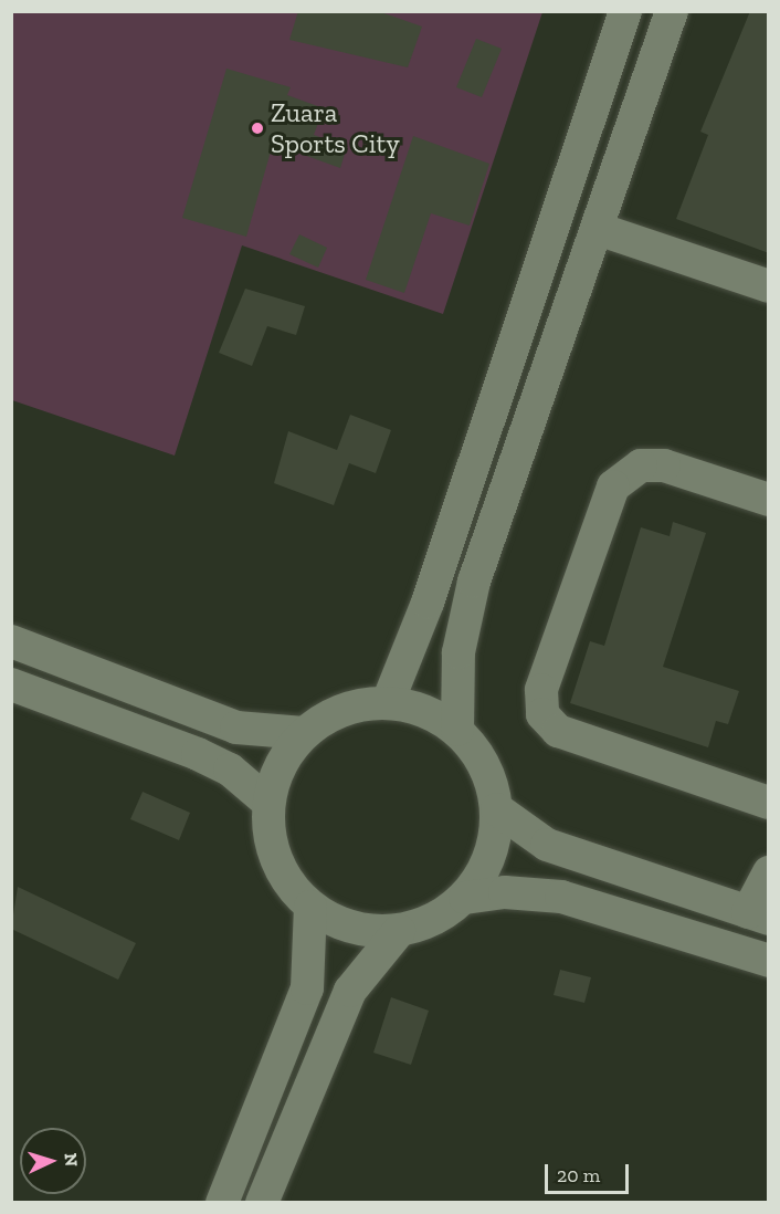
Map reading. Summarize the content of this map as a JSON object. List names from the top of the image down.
{
  "places": ["Zuara Sports City"],
  "scale_bar": "20 m",
  "north": "right"
}
